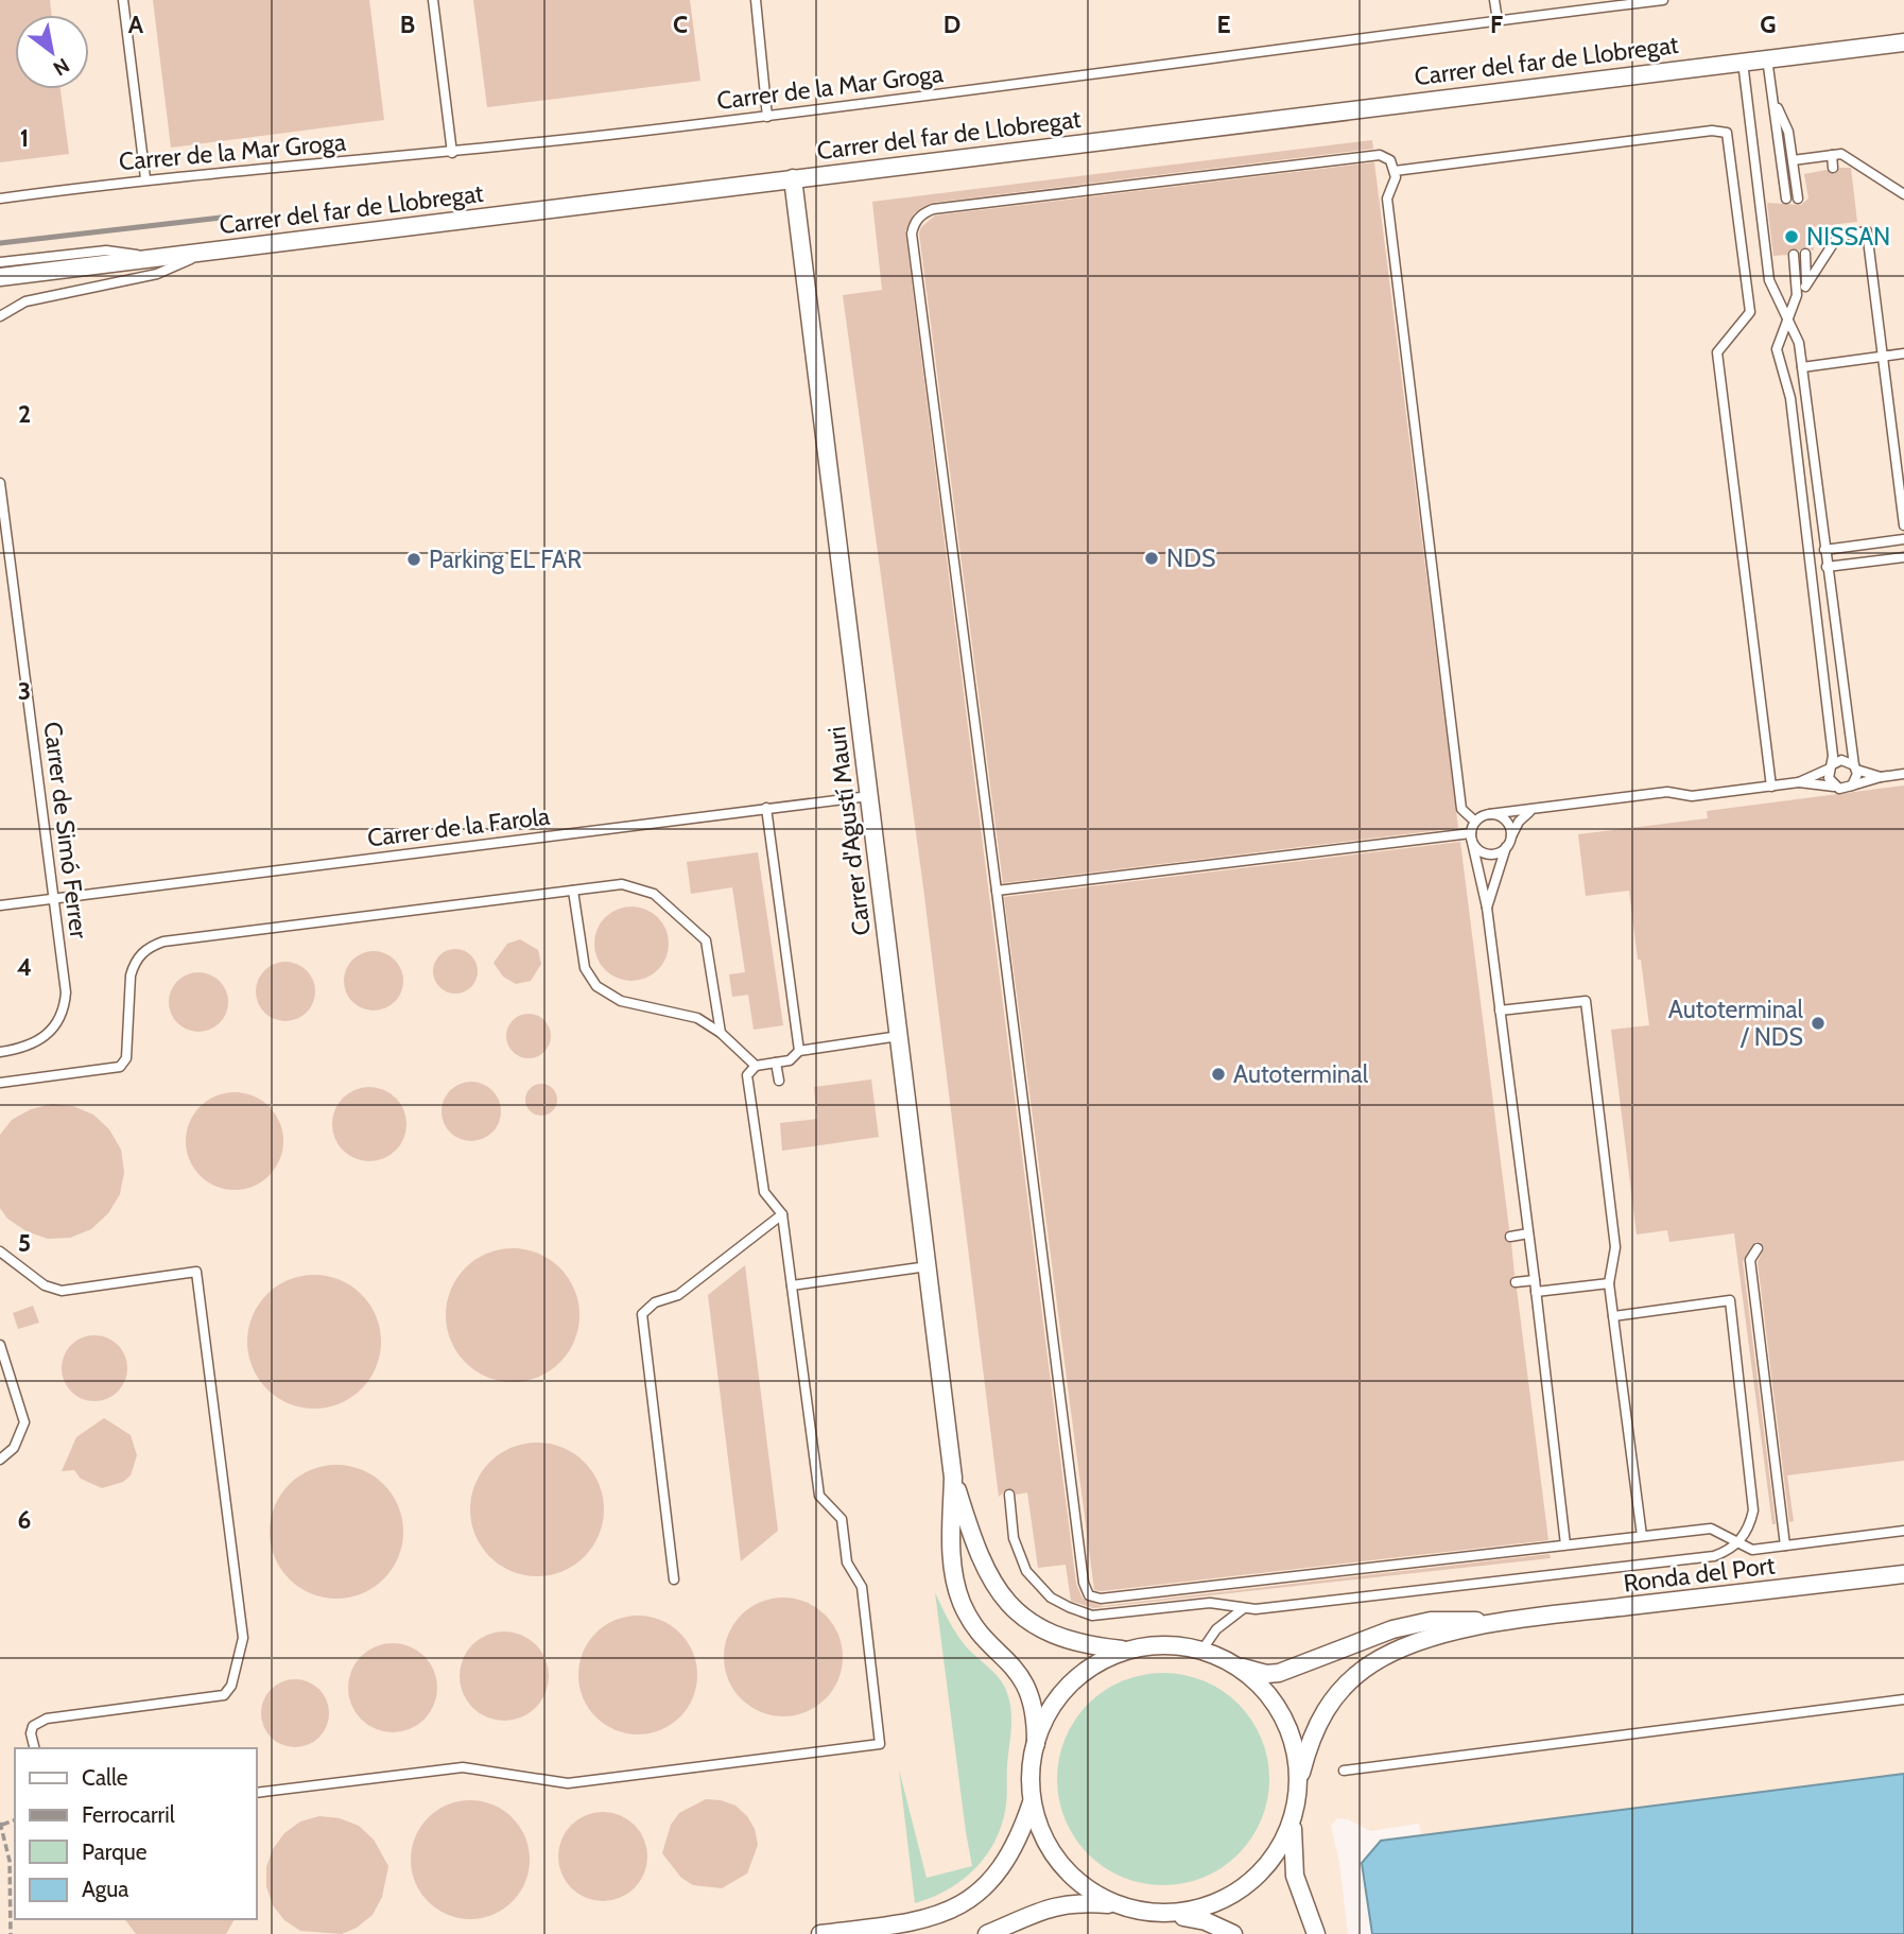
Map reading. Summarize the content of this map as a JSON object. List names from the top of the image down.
{
  "streets": {
    "street": ["Carrer del far de Llobregat", "Carrer d'Agustí Mauri", "Ronda del Port"],
    "lane": ["Carrer de la Mar Groga", "Carrer de la Farola", "Carrer de Simó Ferrer"]
  },
  "crossings": [
    ["Carrer del far de Llobregat", "Carrer d'Agustí Mauri"],
    ["Carrer de la Farola", "Carrer de Simó Ferrer"],
    ["Carrer de la Farola", "Carrer d'Agustí Mauri"]
  ],
  "places": [
    "NISSAN",
    "NDS",
    "Parking EL FAR",
    "Autoterminal / NDS",
    "Autoterminal"
  ],
  "legend": [
    "Calle",
    "Ferrocarril",
    "Parque",
    "Agua"
  ],
  "north": "bottom right",
  "grid": {
    "columns": [
      "A",
      "B",
      "C",
      "D",
      "E",
      "F",
      "G"
    ],
    "rows": [
      "1",
      "2",
      "3",
      "4",
      "5",
      "6"
    ]
  }
}
